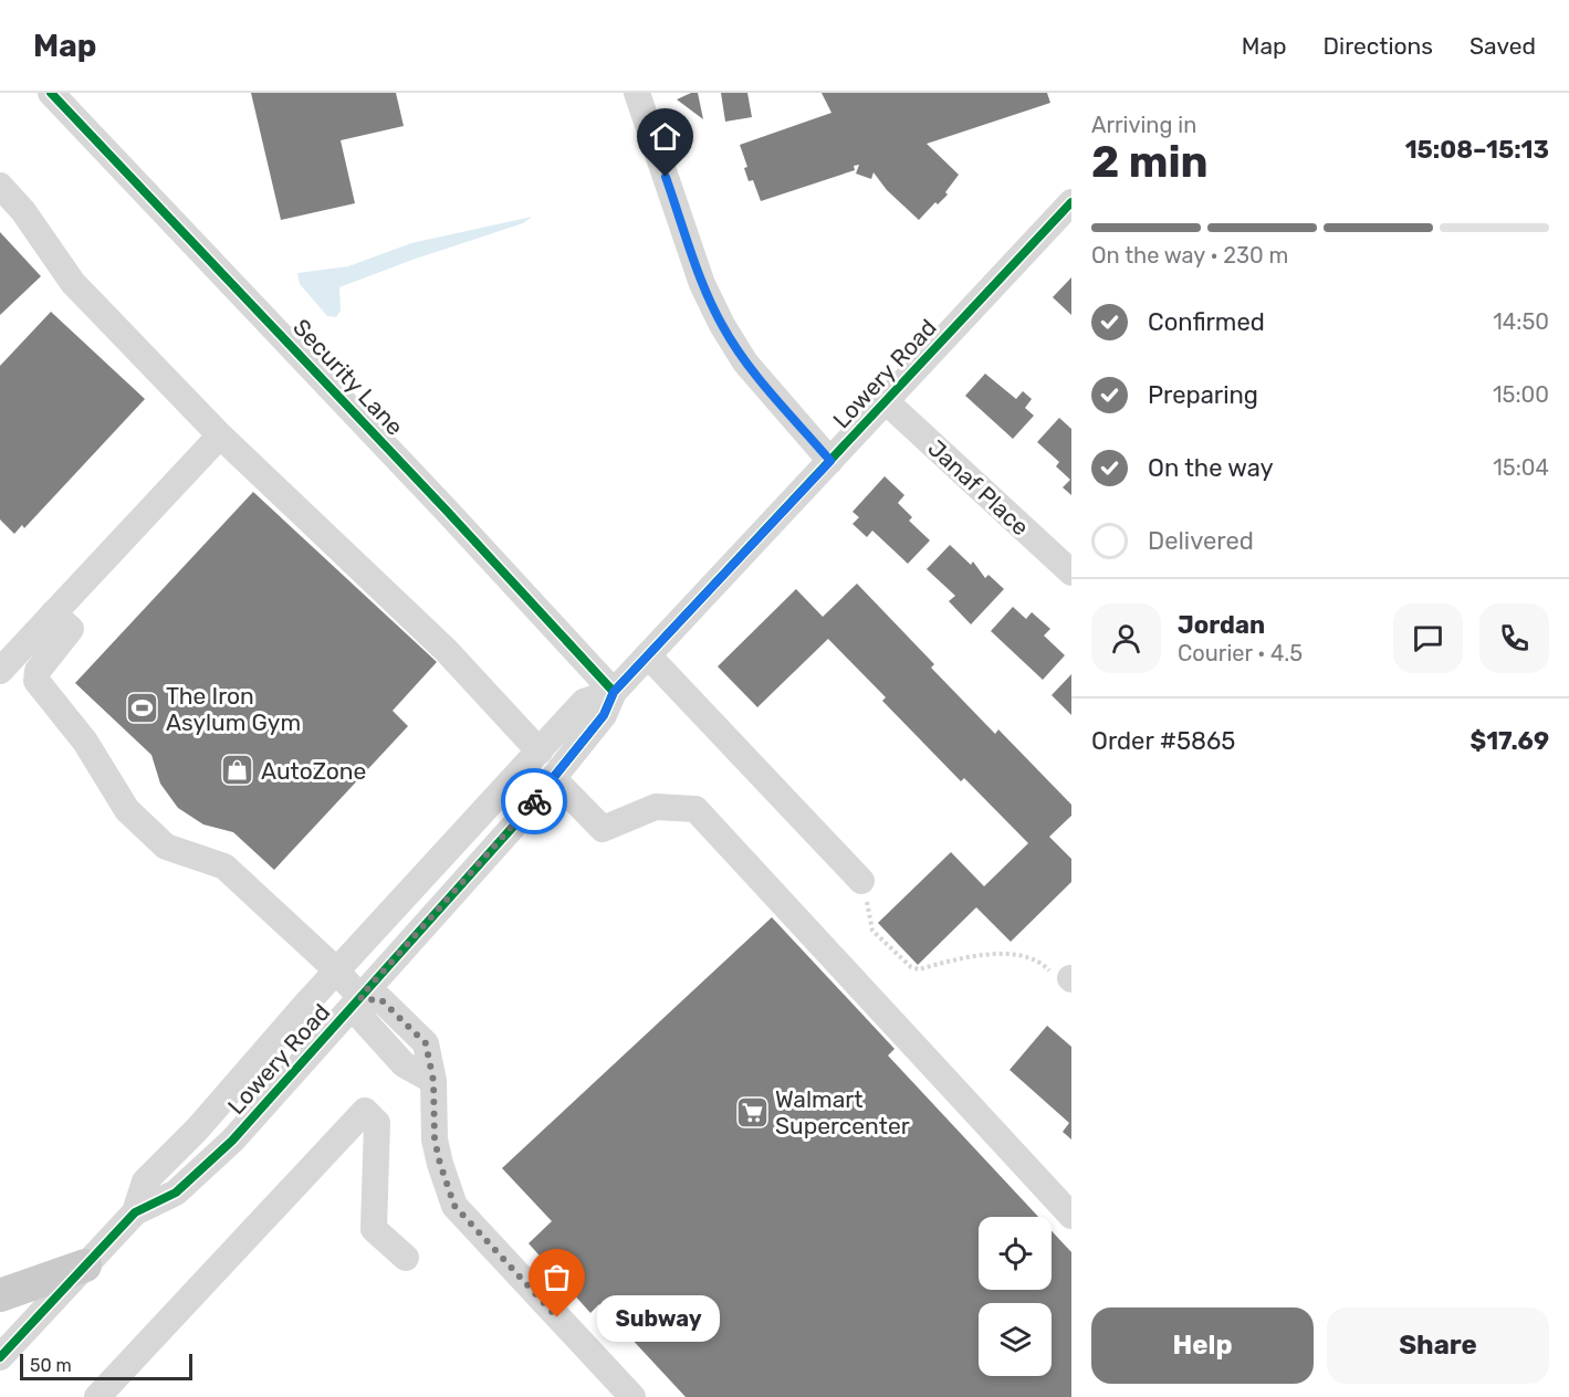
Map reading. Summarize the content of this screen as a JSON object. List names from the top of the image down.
{
  "streets": {
    "street": ["Lowery Road", "Security Lane", "Janaf Place"]
  },
  "crossings": [
    ["Lowery Road", "Security Lane"],
    ["Lowery Road", "Janaf Place"]
  ],
  "places": {
    "sports": ["The Iron Asylum Gym"],
    "shop": ["AutoZone"],
    "supermarket": ["Walmart Supercenter"],
    "other": ["Subway"]
  },
  "scale_bar": "50 m",
  "page": {
    "header": "Map",
    "nav": ["Map", "Directions", "Saved"],
    "heading": ["2 min", "Arriving in", "15:08–15:13"],
    "panel": [
      "Jordan",
      "Courier · 4.5",
      "Order #5865",
      "$17.69"
    ],
    "bar": "On the way · 230 m",
    "list": [
      ["Confirmed", "14:50"],
      ["Preparing", "15:00"],
      ["On the way", "15:04"],
      "Delivered"
    ],
    "buttons": ["Help", "Share"],
    "bubble": "Subway",
    "scale": "50 m"
  }
}
